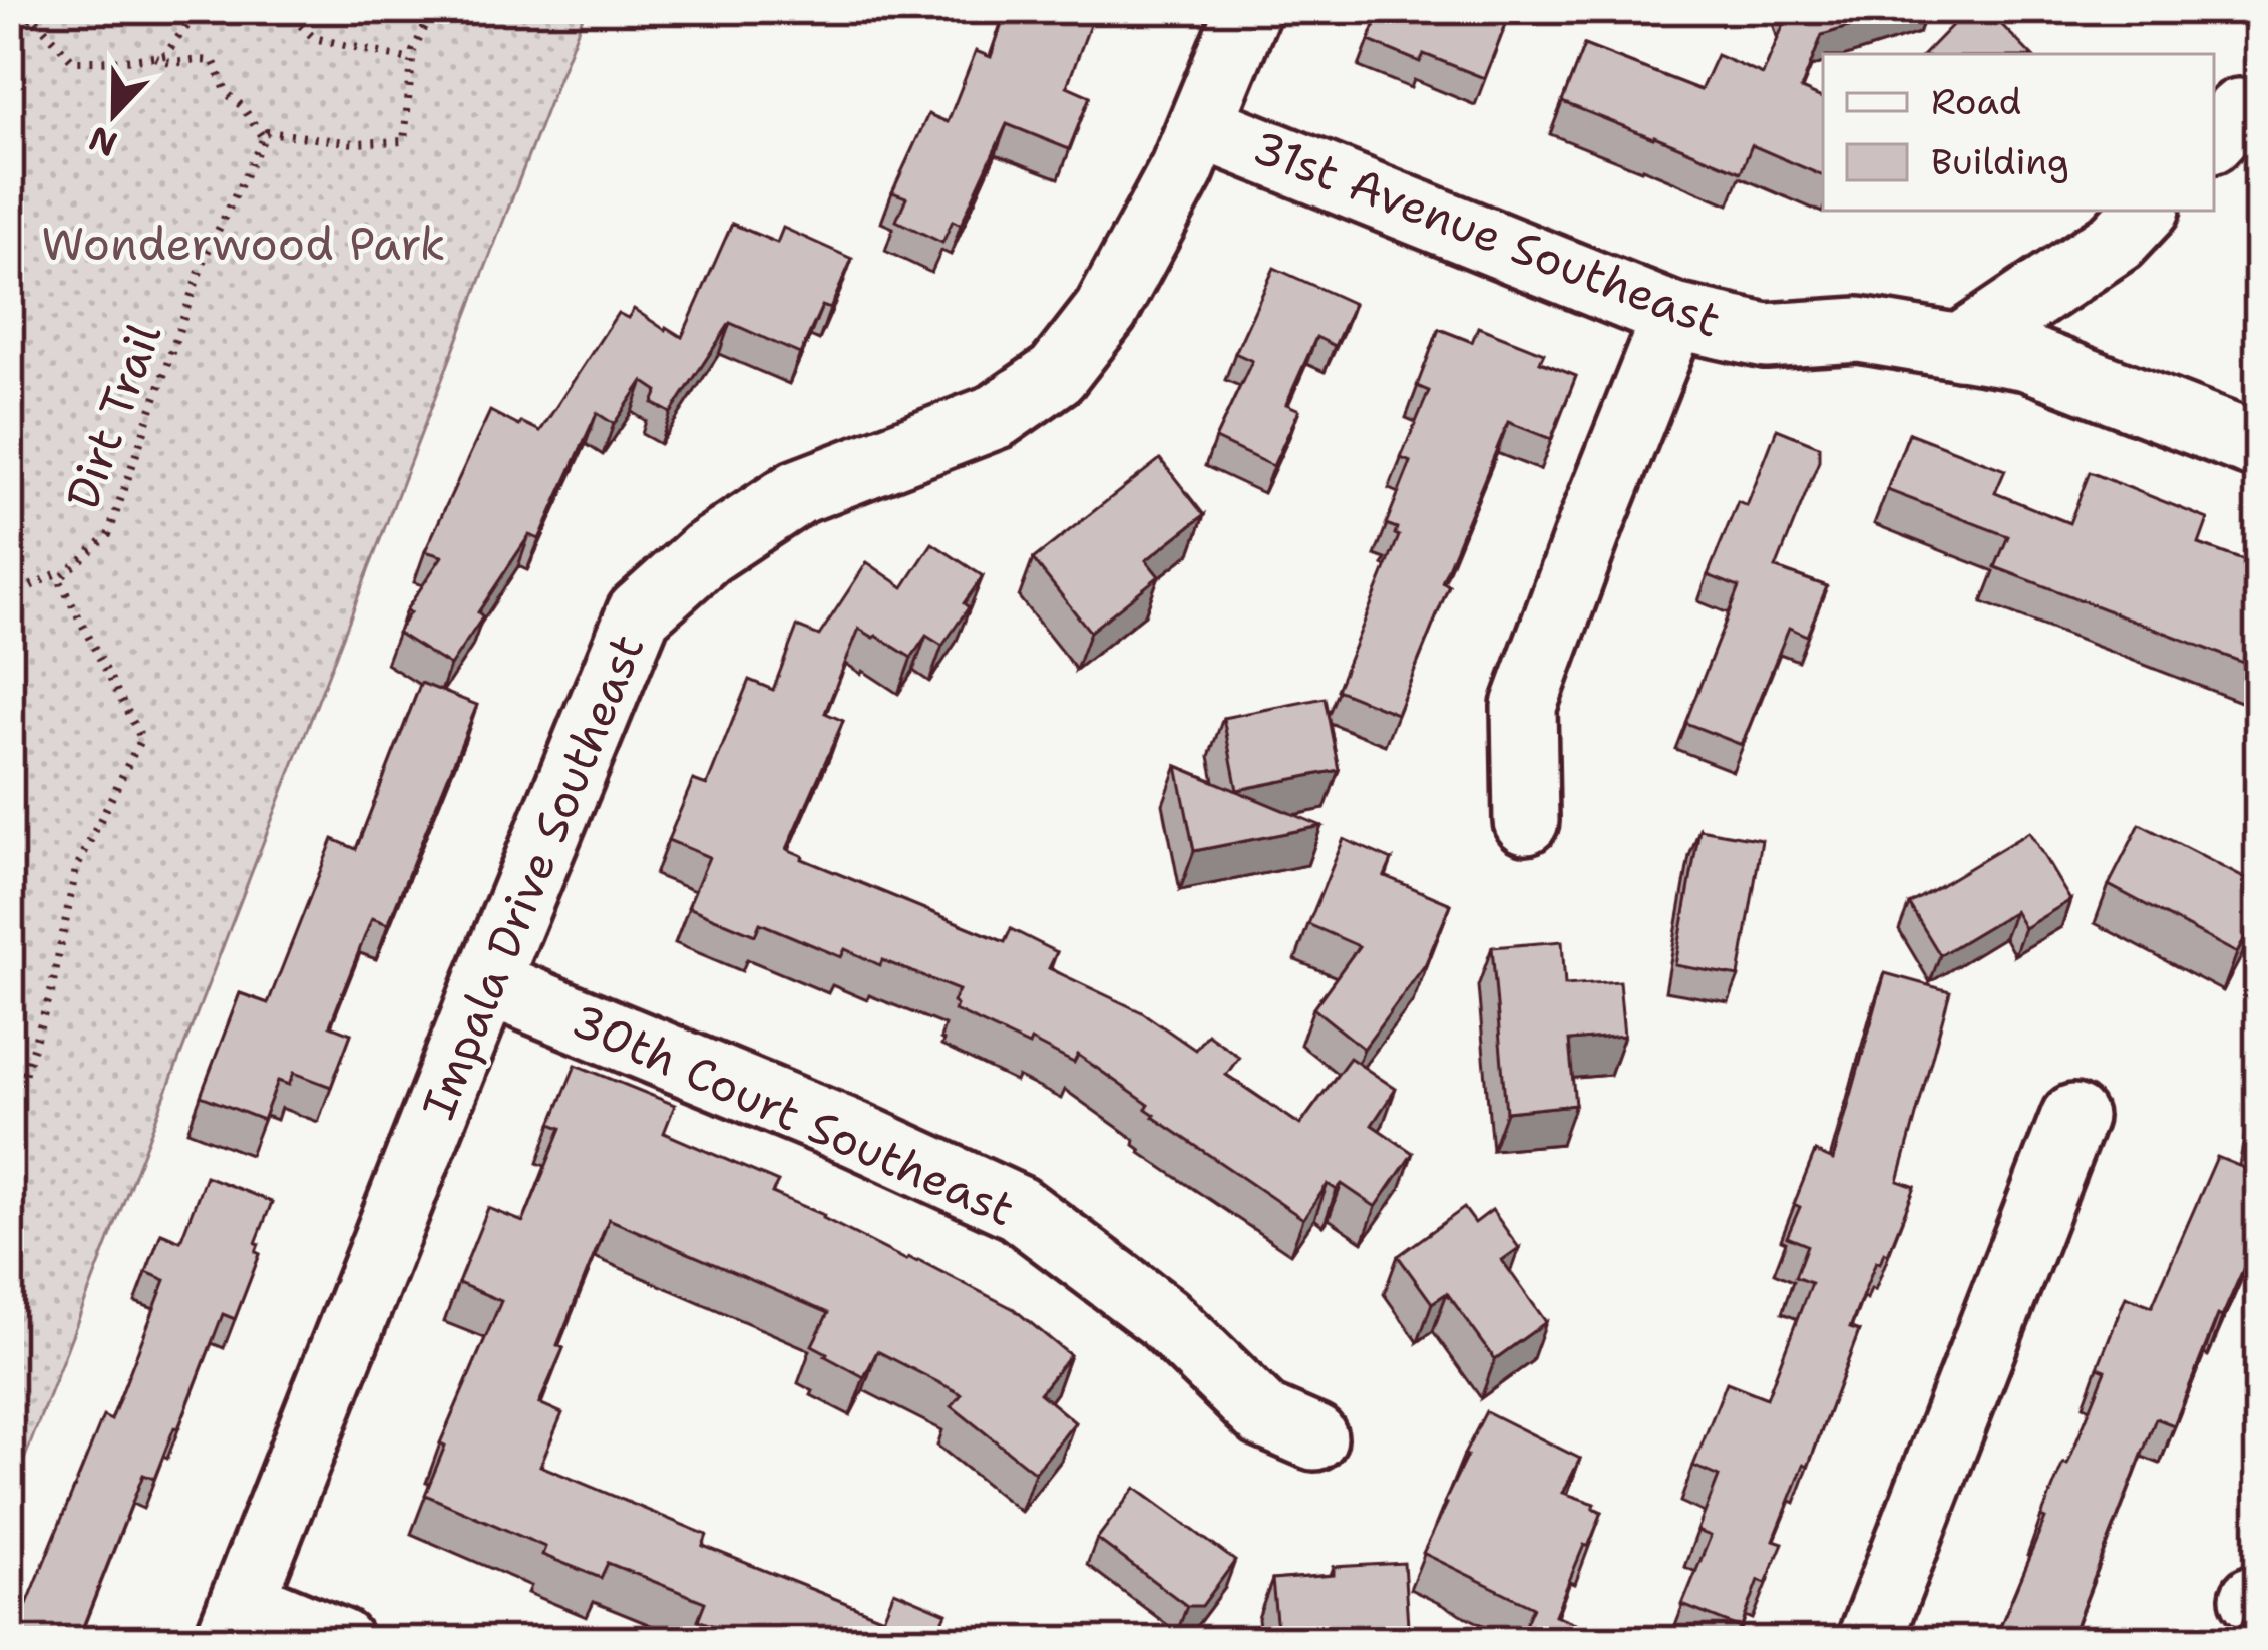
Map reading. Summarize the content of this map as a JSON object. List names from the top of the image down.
{
  "streets": {
    "street": ["31st Avenue Southeast", "Impala Drive Southeast", "30th Court Southeast"],
    "path": ["Dirt Trail"]
  },
  "crossings": [
    ["31st Avenue Southeast", "Impala Drive Southeast"],
    ["Impala Drive Southeast", "30th Court Southeast"]
  ],
  "parks": ["Wonderwood Park"],
  "legend": ["Road", "Building"],
  "north": "bottom"
}
